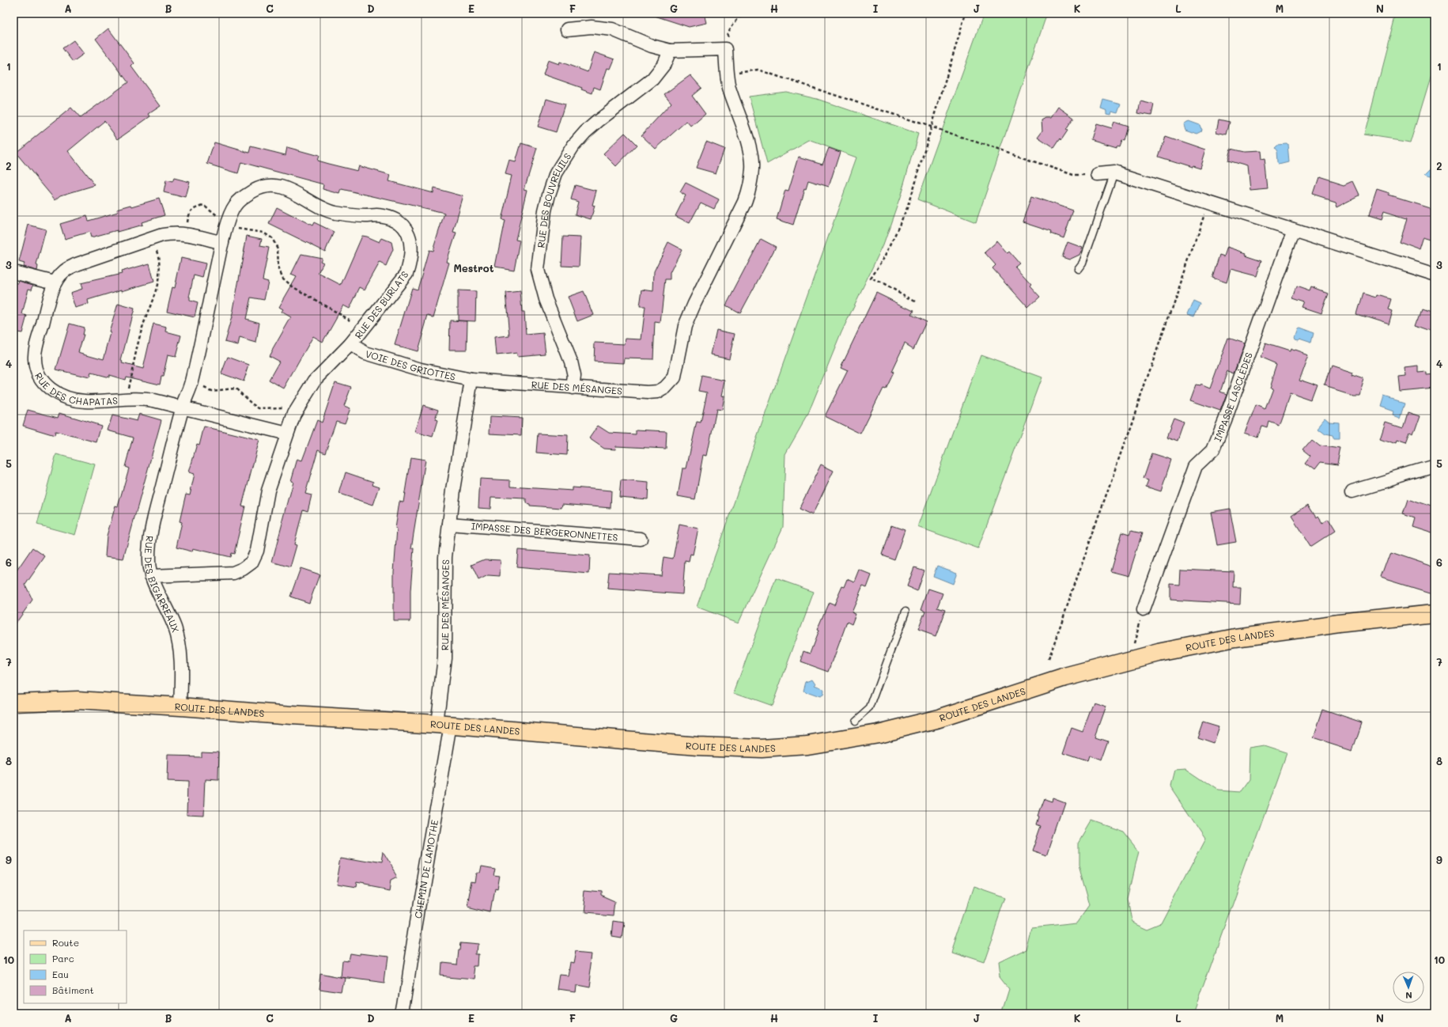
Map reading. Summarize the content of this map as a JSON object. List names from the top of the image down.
{
  "streets": {
    "main road": ["ROUTE DES LANDES"],
    "street": [
      "RUE DES BOUVREUILS",
      "RUE DES BURLATS",
      "VOIE DES GRIOTTES",
      "RUE DES CHAPATAS",
      "RUE DES MÉSANGES",
      "IMPASSE LASCLÈDES",
      "IMPASSE DES BERGERONNETTES",
      "RUE DES BIGARREAUX",
      "CHEMIN DE LAMOTHE"
    ]
  },
  "crossings": [
    ["RUE DES BOUVREUILS", "RUE DES MÉSANGES"],
    ["RUE DES BURLATS", "VOIE DES GRIOTTES"],
    ["RUE DES BURLATS", "RUE DES CHAPATAS"],
    ["RUE DES BURLATS", "RUE DES BIGARREAUX"],
    ["VOIE DES GRIOTTES", "RUE DES MÉSANGES"],
    ["RUE DES CHAPATAS", "RUE DES BIGARREAUX"],
    ["RUE DES MÉSANGES", "IMPASSE DES BERGERONNETTES"],
    ["RUE DES MÉSANGES", "ROUTE DES LANDES"],
    ["RUE DES MÉSANGES", "CHEMIN DE LAMOTHE"],
    ["RUE DES BIGARREAUX", "ROUTE DES LANDES"],
    ["ROUTE DES LANDES", "CHEMIN DE LAMOTHE"]
  ],
  "districts": ["Mestrot"],
  "legend": [
    "Route",
    "Parc",
    "Eau",
    "Bâtiment"
  ],
  "north": "bottom",
  "grid": {
    "columns": [
      "A",
      "B",
      "C",
      "D",
      "E",
      "F",
      "G",
      "H",
      "I",
      "J",
      "K",
      "L",
      "M",
      "N"
    ],
    "rows": [
      "1",
      "2",
      "3",
      "4",
      "5",
      "6",
      "7",
      "8",
      "9",
      "10"
    ]
  }
}
